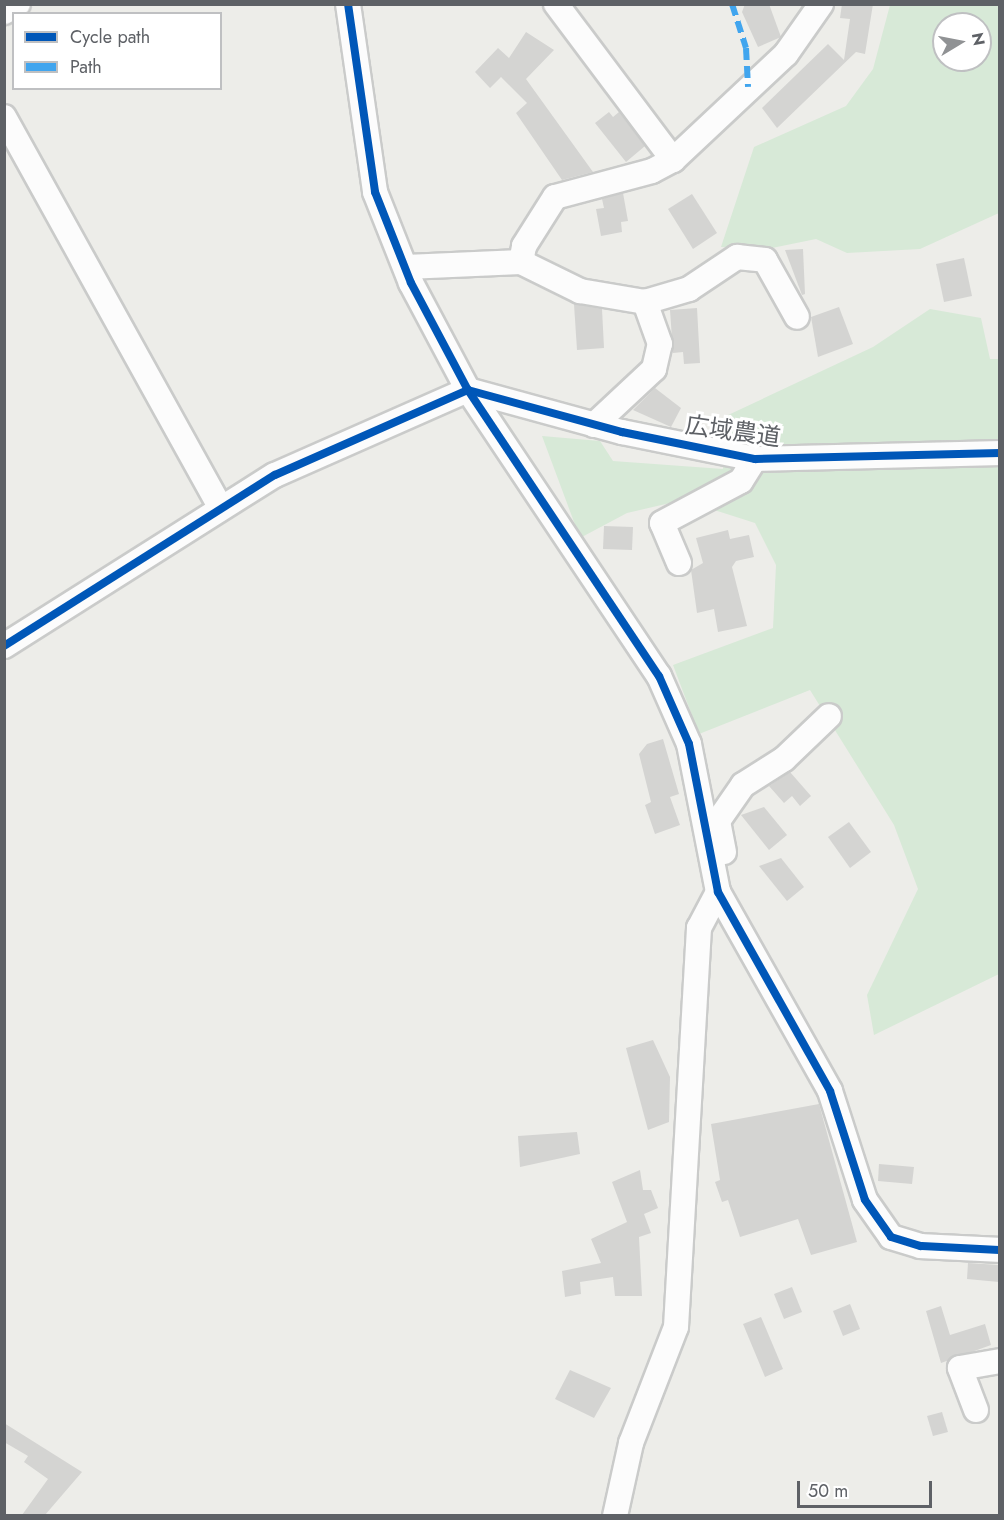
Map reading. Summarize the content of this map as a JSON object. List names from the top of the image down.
{
  "streets": {
    "street": ["広域農道"]
  },
  "legend": ["Cycle path", "Path"],
  "scale_bar": "50 m",
  "north": "right"
}
